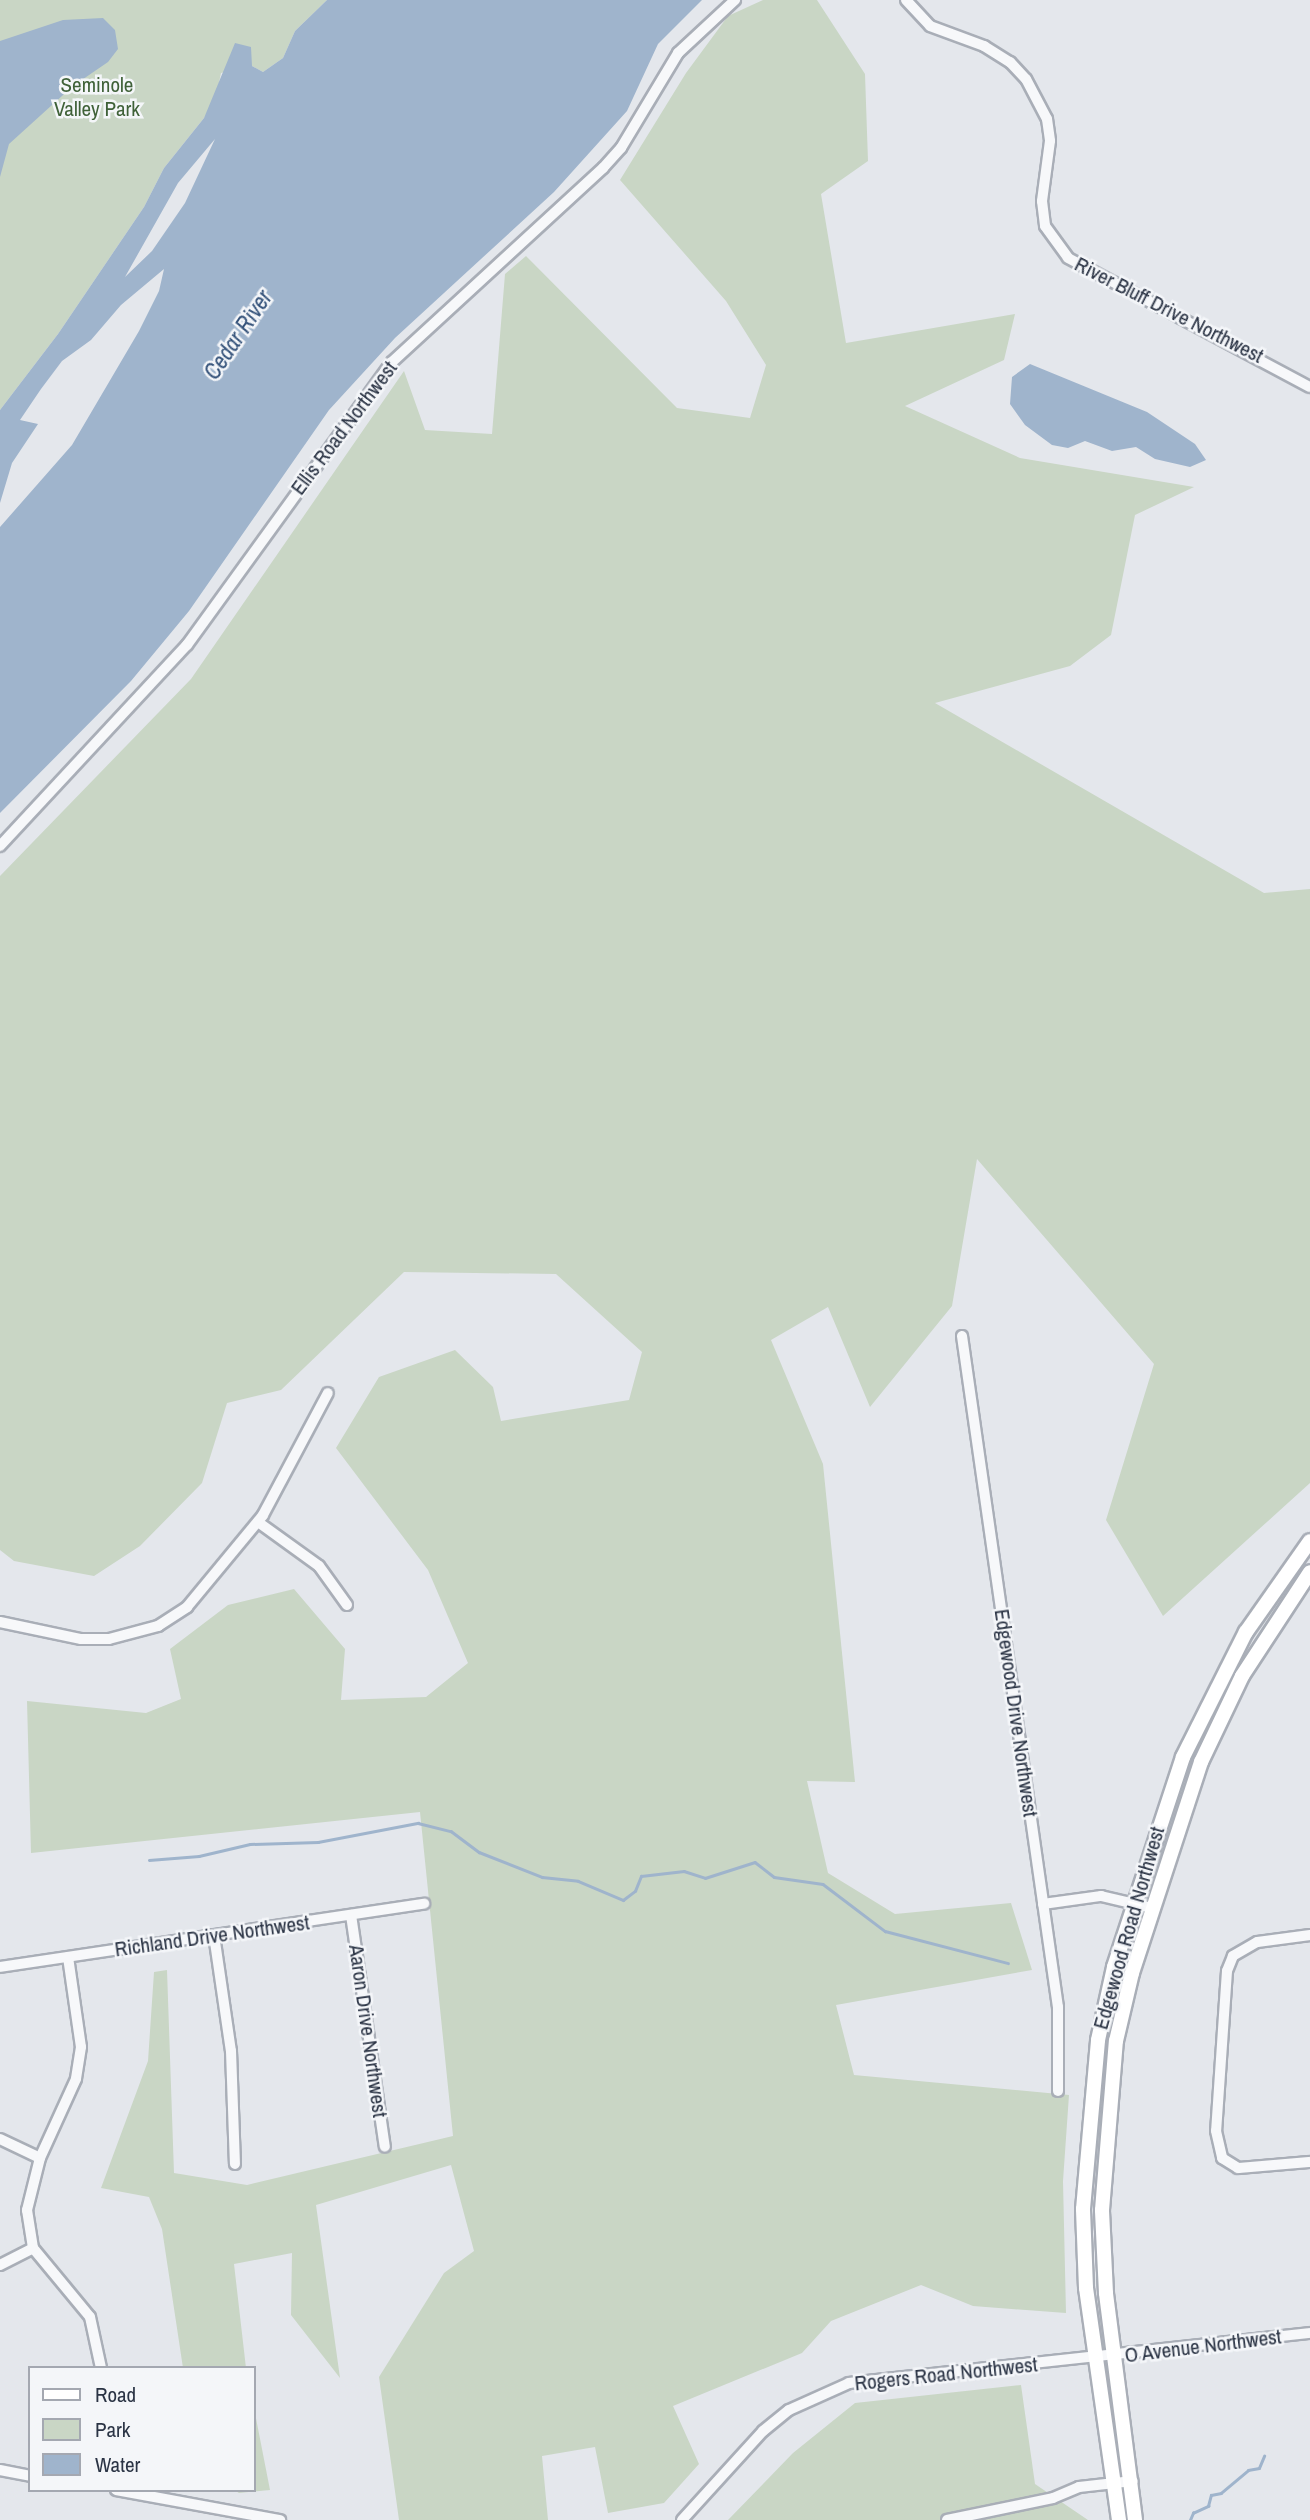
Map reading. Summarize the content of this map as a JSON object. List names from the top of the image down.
{
  "streets": {
    "main road": ["Edgewood Road Northwest"],
    "street": [
      "River Bluff Drive Northwest",
      "Ellis Road Northwest",
      "Edgewood Drive Northwest",
      "Richland Drive Northwest",
      "Aaron Drive Northwest",
      "O Avenue Northwest",
      "Rogers Road Northwest"
    ]
  },
  "crossings": [
    ["Edgewood Road Northwest", "O Avenue Northwest"],
    ["Edgewood Road Northwest", "Rogers Road Northwest"],
    ["Richland Drive Northwest", "Aaron Drive Northwest"],
    ["O Avenue Northwest", "Rogers Road Northwest"]
  ],
  "water": ["Cedar River"],
  "parks": ["Seminole Valley Park"],
  "legend": ["Road", "Park", "Water"]
}
